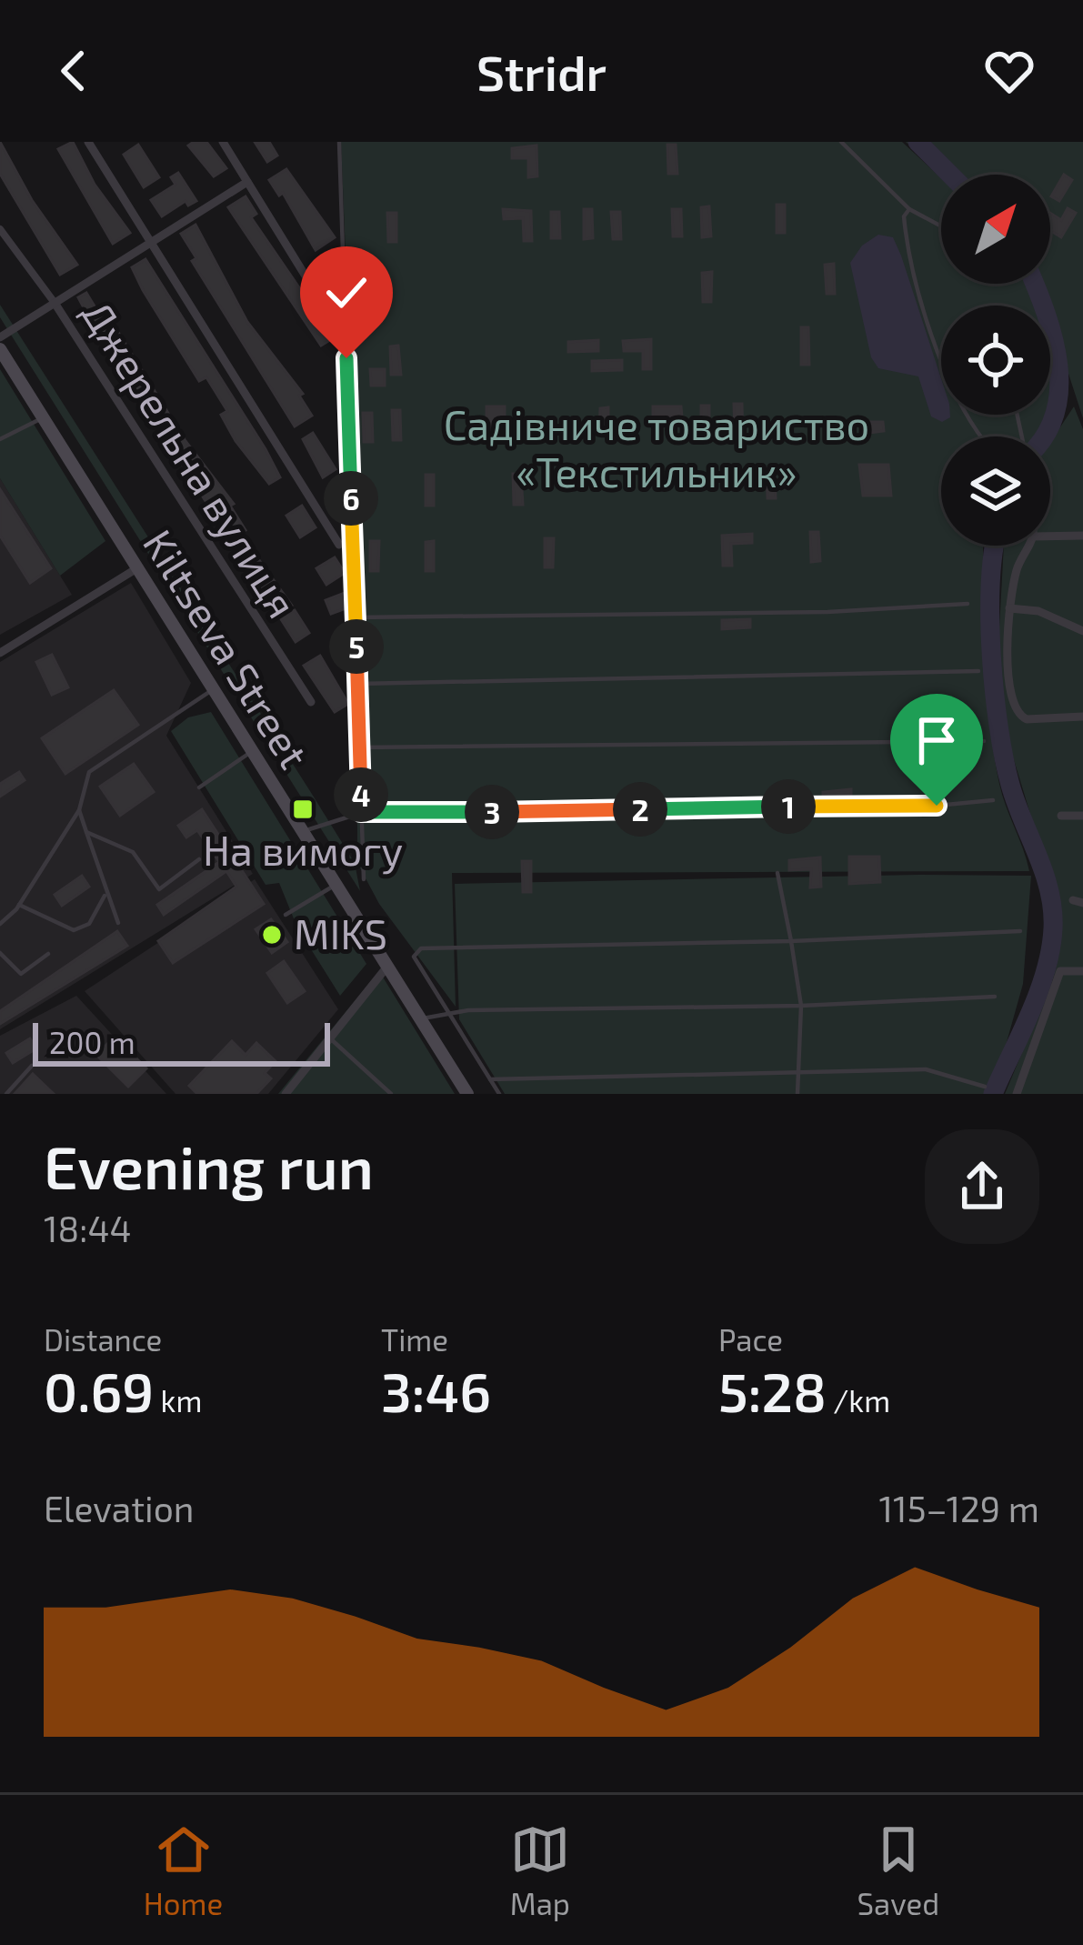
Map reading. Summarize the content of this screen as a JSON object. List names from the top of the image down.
{
  "streets": {
    "main road": ["Kiltseva Street"],
    "street": ["Джерельна вулиця"]
  },
  "parks": ["Садівниче товариство «Текстильник»"],
  "places": {
    "transit": ["На вимогу"],
    "other": ["MIKS"]
  },
  "scale_bar": "200 m",
  "north": "top right",
  "page": {
    "header": "Stridr",
    "pins": [
      "6",
      "5",
      "4",
      "1",
      "2",
      "3"
    ],
    "scale": "200 m",
    "heading": ["Evening run", "18:44"],
    "stats": [
      ["Distance", "0.69 km"],
      ["Time", "3:46"],
      ["Pace", "5:28 /km"]
    ],
    "chart": ["Elevation", "115–129 m"],
    "tabs": ["Home", "Map", "Saved"]
  }
}
